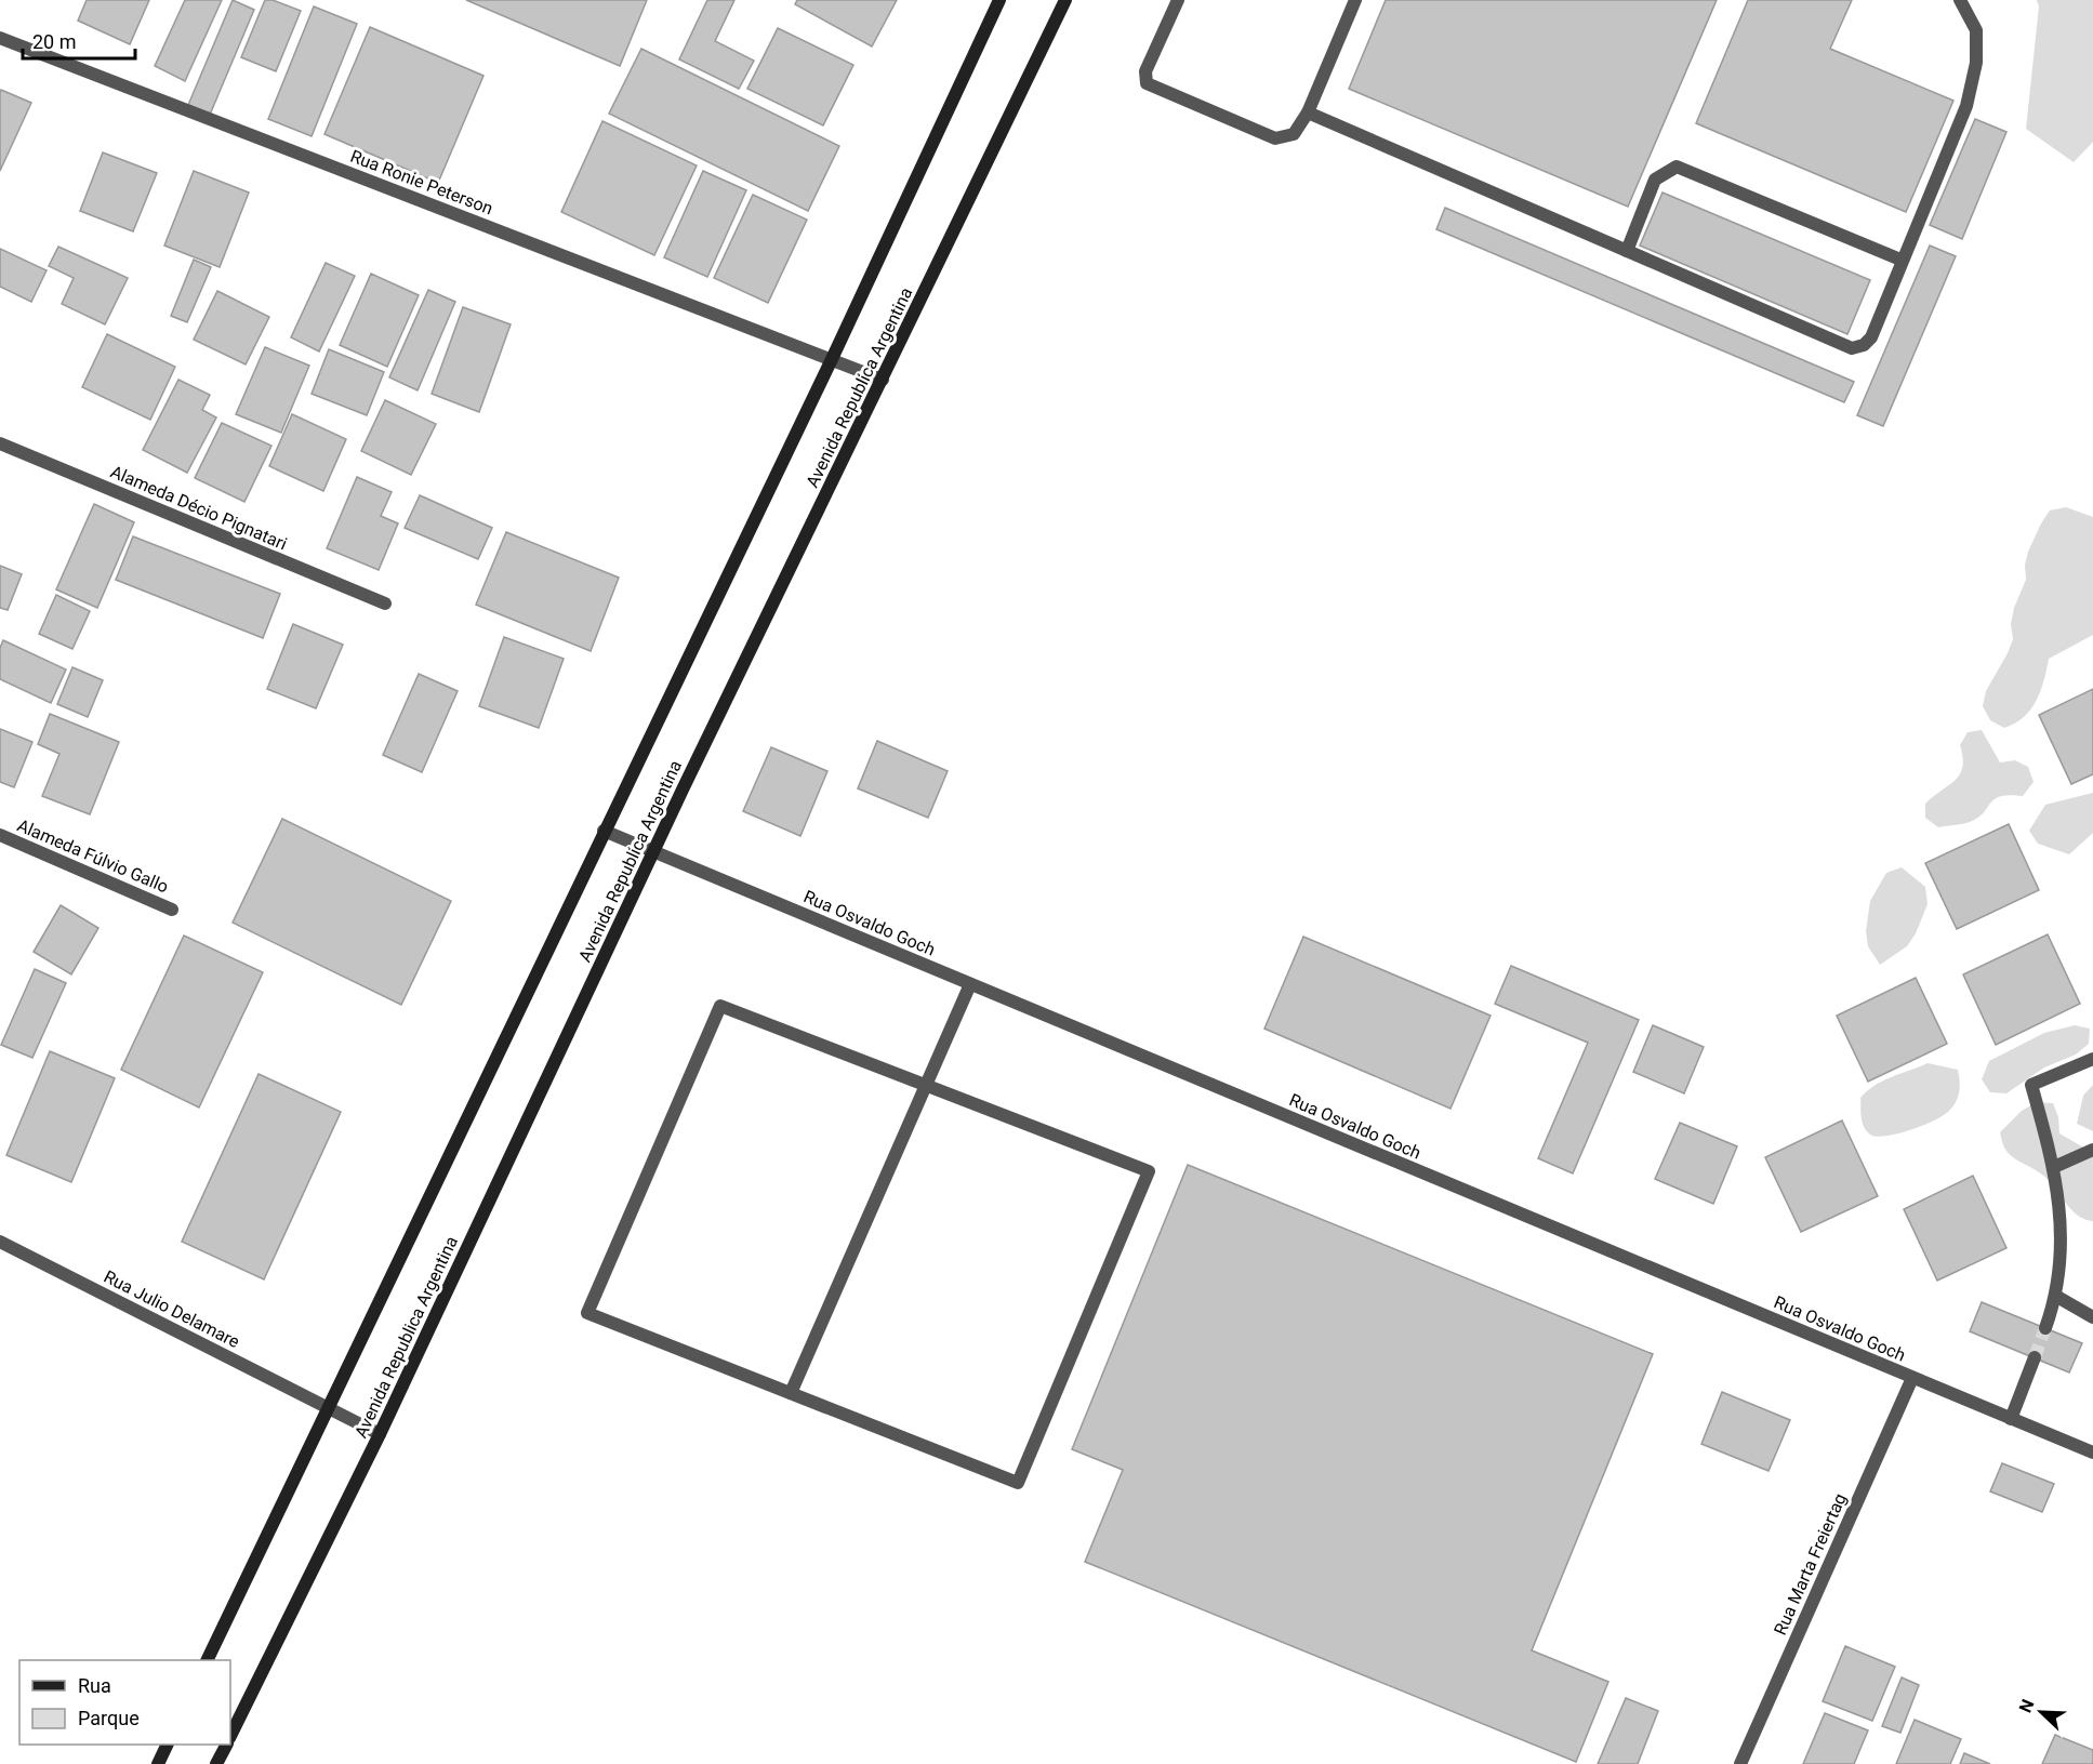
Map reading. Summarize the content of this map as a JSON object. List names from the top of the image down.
{
  "streets": {
    "main road": ["Avenida Republica Argentina"],
    "street": [
      "Rua Ronie Peterson",
      "Alameda Décio Pignatari",
      "Alameda Fúlvio Gallo",
      "Rua Osvaldo Goch",
      "Rua Julio Delamare",
      "Rua Marta Freiertag"
    ]
  },
  "crossings": [
    ["Rua Ronie Peterson", "Avenida Republica Argentina"],
    ["Avenida Republica Argentina", "Rua Osvaldo Goch"],
    ["Avenida Republica Argentina", "Rua Julio Delamare"],
    ["Rua Osvaldo Goch", "Rua Marta Freiertag"]
  ],
  "legend": ["Rua", "Parque"],
  "scale_bar": "20 m",
  "north": "top left"
}
